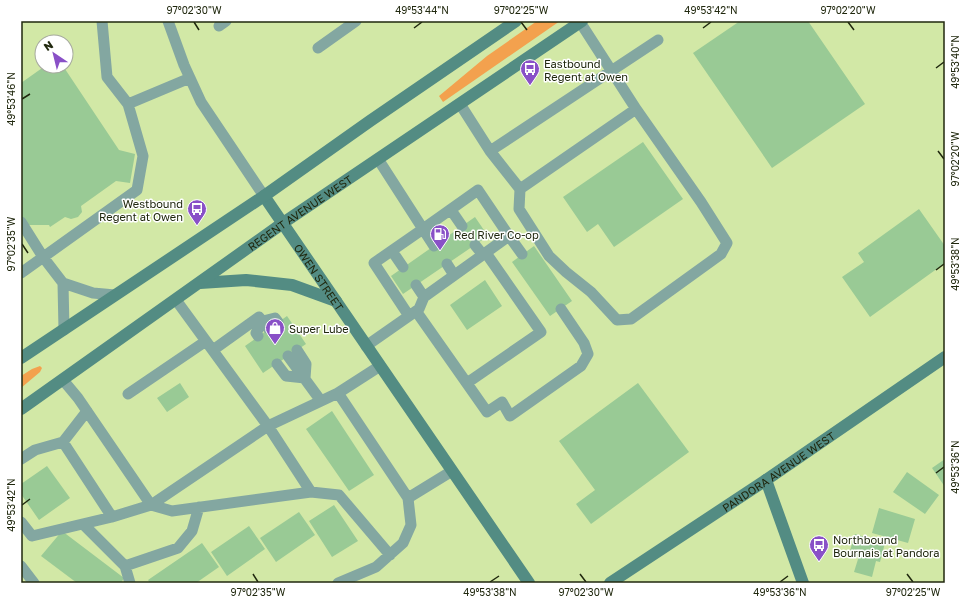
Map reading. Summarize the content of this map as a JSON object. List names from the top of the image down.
{
  "streets": {
    "main road": ["REGENT AVENUE WEST", "OWEN STREET", "PANDORA AVENUE WEST"]
  },
  "crossings": [
    ["REGENT AVENUE WEST", "OWEN STREET"]
  ],
  "places": {
    "bus stop": ["Eastbound Regent at Owen", "Westbound Regent at Owen", "Northbound Bournais at Pandora"],
    "fuel station": ["Red River Co-op"],
    "shop": ["Super Lube"]
  },
  "north": "top left",
  "coordinates": [
    "97°02'30\"W",
    "49°53'44\"N",
    "97°02'25\"W",
    "49°53'42\"N",
    "97°02'20\"W",
    "49°53'40\"N",
    "49°53'46\"N",
    "97°02'35\"W",
    "49°53'38\"N",
    "49°53'36\"N"
  ]
}
